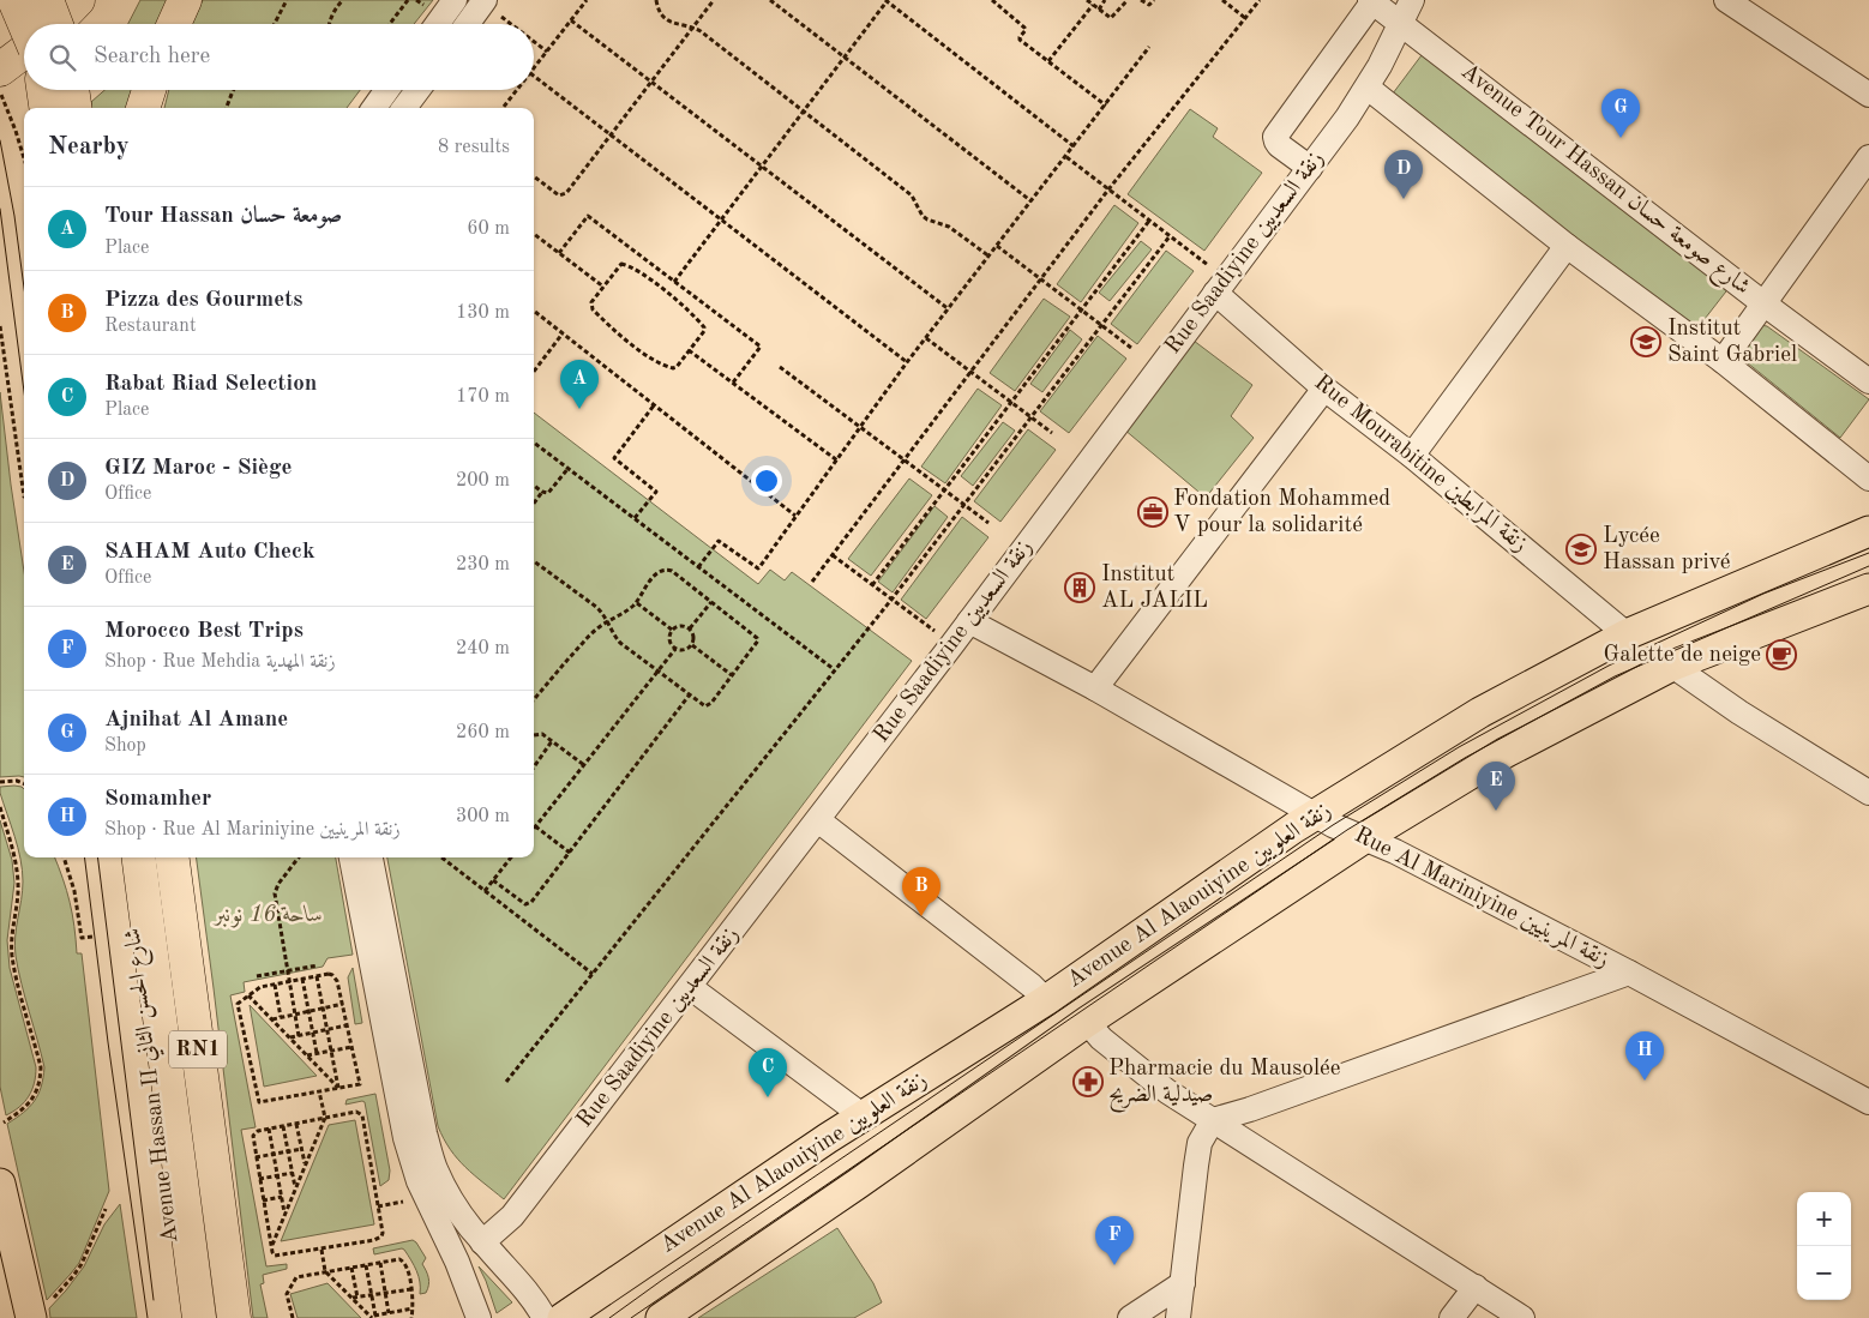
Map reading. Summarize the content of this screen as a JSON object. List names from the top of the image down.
{
  "streets": {
    "highway": ["RN1", "Avenue Hassan II شارع الحسن الثاني"],
    "main road": ["Avenue Al Alaouiyine زنقة العلويين"],
    "street": [
      "Avenue Tour Hassan شارع صومعة حسان",
      "Rue Saadiyine زنقة السعديين",
      "Rue Mourabitine زنقة المرابطين",
      "Rue Al Mariniyine زنقة المرينيين"
    ]
  },
  "crossings": [
    ["Avenue Tour Hassan شارع صومعة حسان", "Rue Saadiyine زنقة السعديين"],
    ["Rue Saadiyine زنقة السعديين", "Rue Mourabitine زنقة المرابطين"],
    ["Rue Saadiyine زنقة السعديين", "Rue Al Mariniyine زنقة المرينيين"],
    ["Rue Mourabitine زنقة المرابطين", "Avenue Al Alaouiyine زنقة العلويين"],
    ["Avenue Al Alaouiyine زنقة العلويين", "Rue Al Mariniyine زنقة المرينيين"]
  ],
  "parks": ["ساحة 16 نونبر"],
  "places": {
    "school or university": ["Institut Saint Gabriel", "Lycée Hassan privé"],
    "office": ["Fondation Mohammed V pour la solidarité"],
    "building": ["Institut AL JALIL"],
    "cafe": ["Galette de neige"],
    "pharmacy": ["Pharmacie du Mausolée صيدلية الضريح"]
  },
  "page": {
    "search": "Search here",
    "pins": [
      "G",
      "D",
      "A",
      "E",
      "B",
      "H",
      "C",
      "F"
    ],
    "heading": ["Nearby", "8 results"],
    "list": [
      {
        "mark": "A",
        "name": "Tour Hassan صومعة حسان",
        "note": "Place",
        "value": "60 m"
      },
      {
        "mark": "B",
        "name": "Pizza des Gourmets",
        "note": "Restaurant",
        "value": "130 m"
      },
      {
        "mark": "C",
        "name": "Rabat Riad Selection",
        "note": "Place",
        "value": "170 m"
      },
      {
        "mark": "D",
        "name": "GIZ Maroc - Siège",
        "note": "Office",
        "value": "200 m"
      },
      {
        "mark": "E",
        "name": "SAHAM Auto Check",
        "note": "Office",
        "value": "230 m"
      },
      {
        "mark": "F",
        "name": "Morocco Best Trips",
        "note": "Shop · Rue Mehdia زنقة المهدية",
        "value": "240 m"
      },
      {
        "mark": "G",
        "name": "Ajnihat Al Amane",
        "note": "Shop",
        "value": "260 m"
      },
      {
        "mark": "H",
        "name": "Somamher",
        "note": "Shop · Rue Al Mariniyine زنقة المرينيين",
        "value": "300 m"
      }
    ],
    "map_buttons": ["+", "−"]
  }
}
